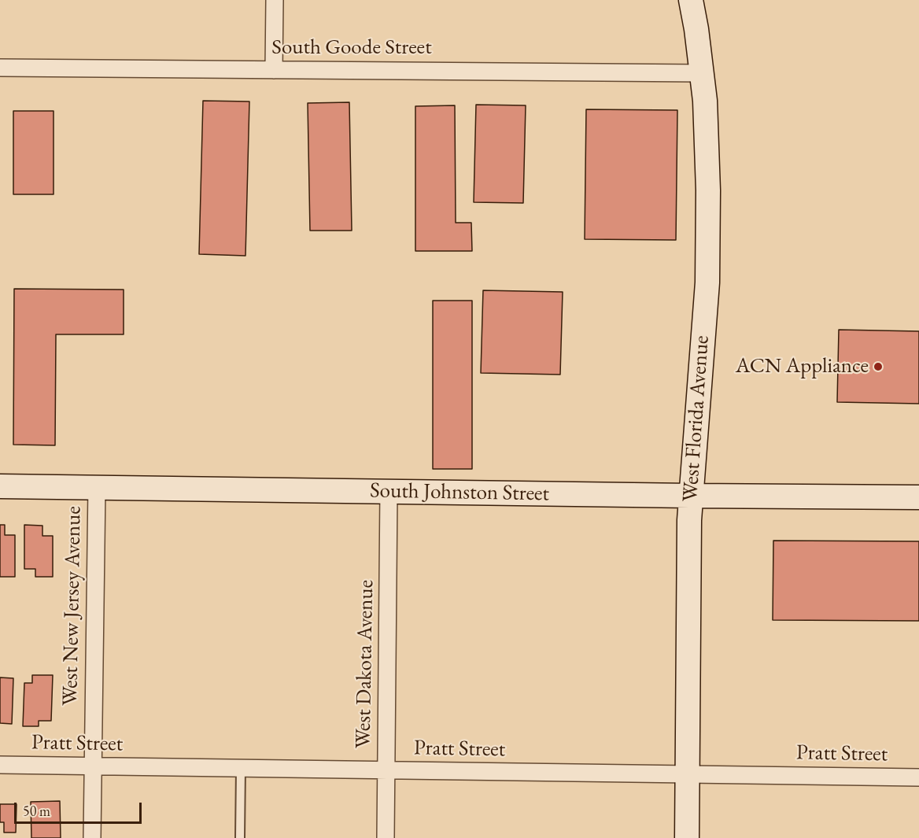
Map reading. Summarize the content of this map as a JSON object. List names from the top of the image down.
{
  "streets": {
    "street": [
      "South Goode Street",
      "West Florida Avenue",
      "South Johnston Street",
      "West New Jersey Avenue",
      "West Dakota Avenue",
      "Pratt Street"
    ]
  },
  "crossings": [
    ["South Goode Street", "West Florida Avenue"],
    ["West Florida Avenue", "South Johnston Street"],
    ["West Florida Avenue", "Pratt Street"],
    ["South Johnston Street", "West New Jersey Avenue"],
    ["South Johnston Street", "West Dakota Avenue"],
    ["West New Jersey Avenue", "Pratt Street"],
    ["West Dakota Avenue", "Pratt Street"]
  ],
  "places": ["ACN Appliance"],
  "scale_bar": "50 m"
}
